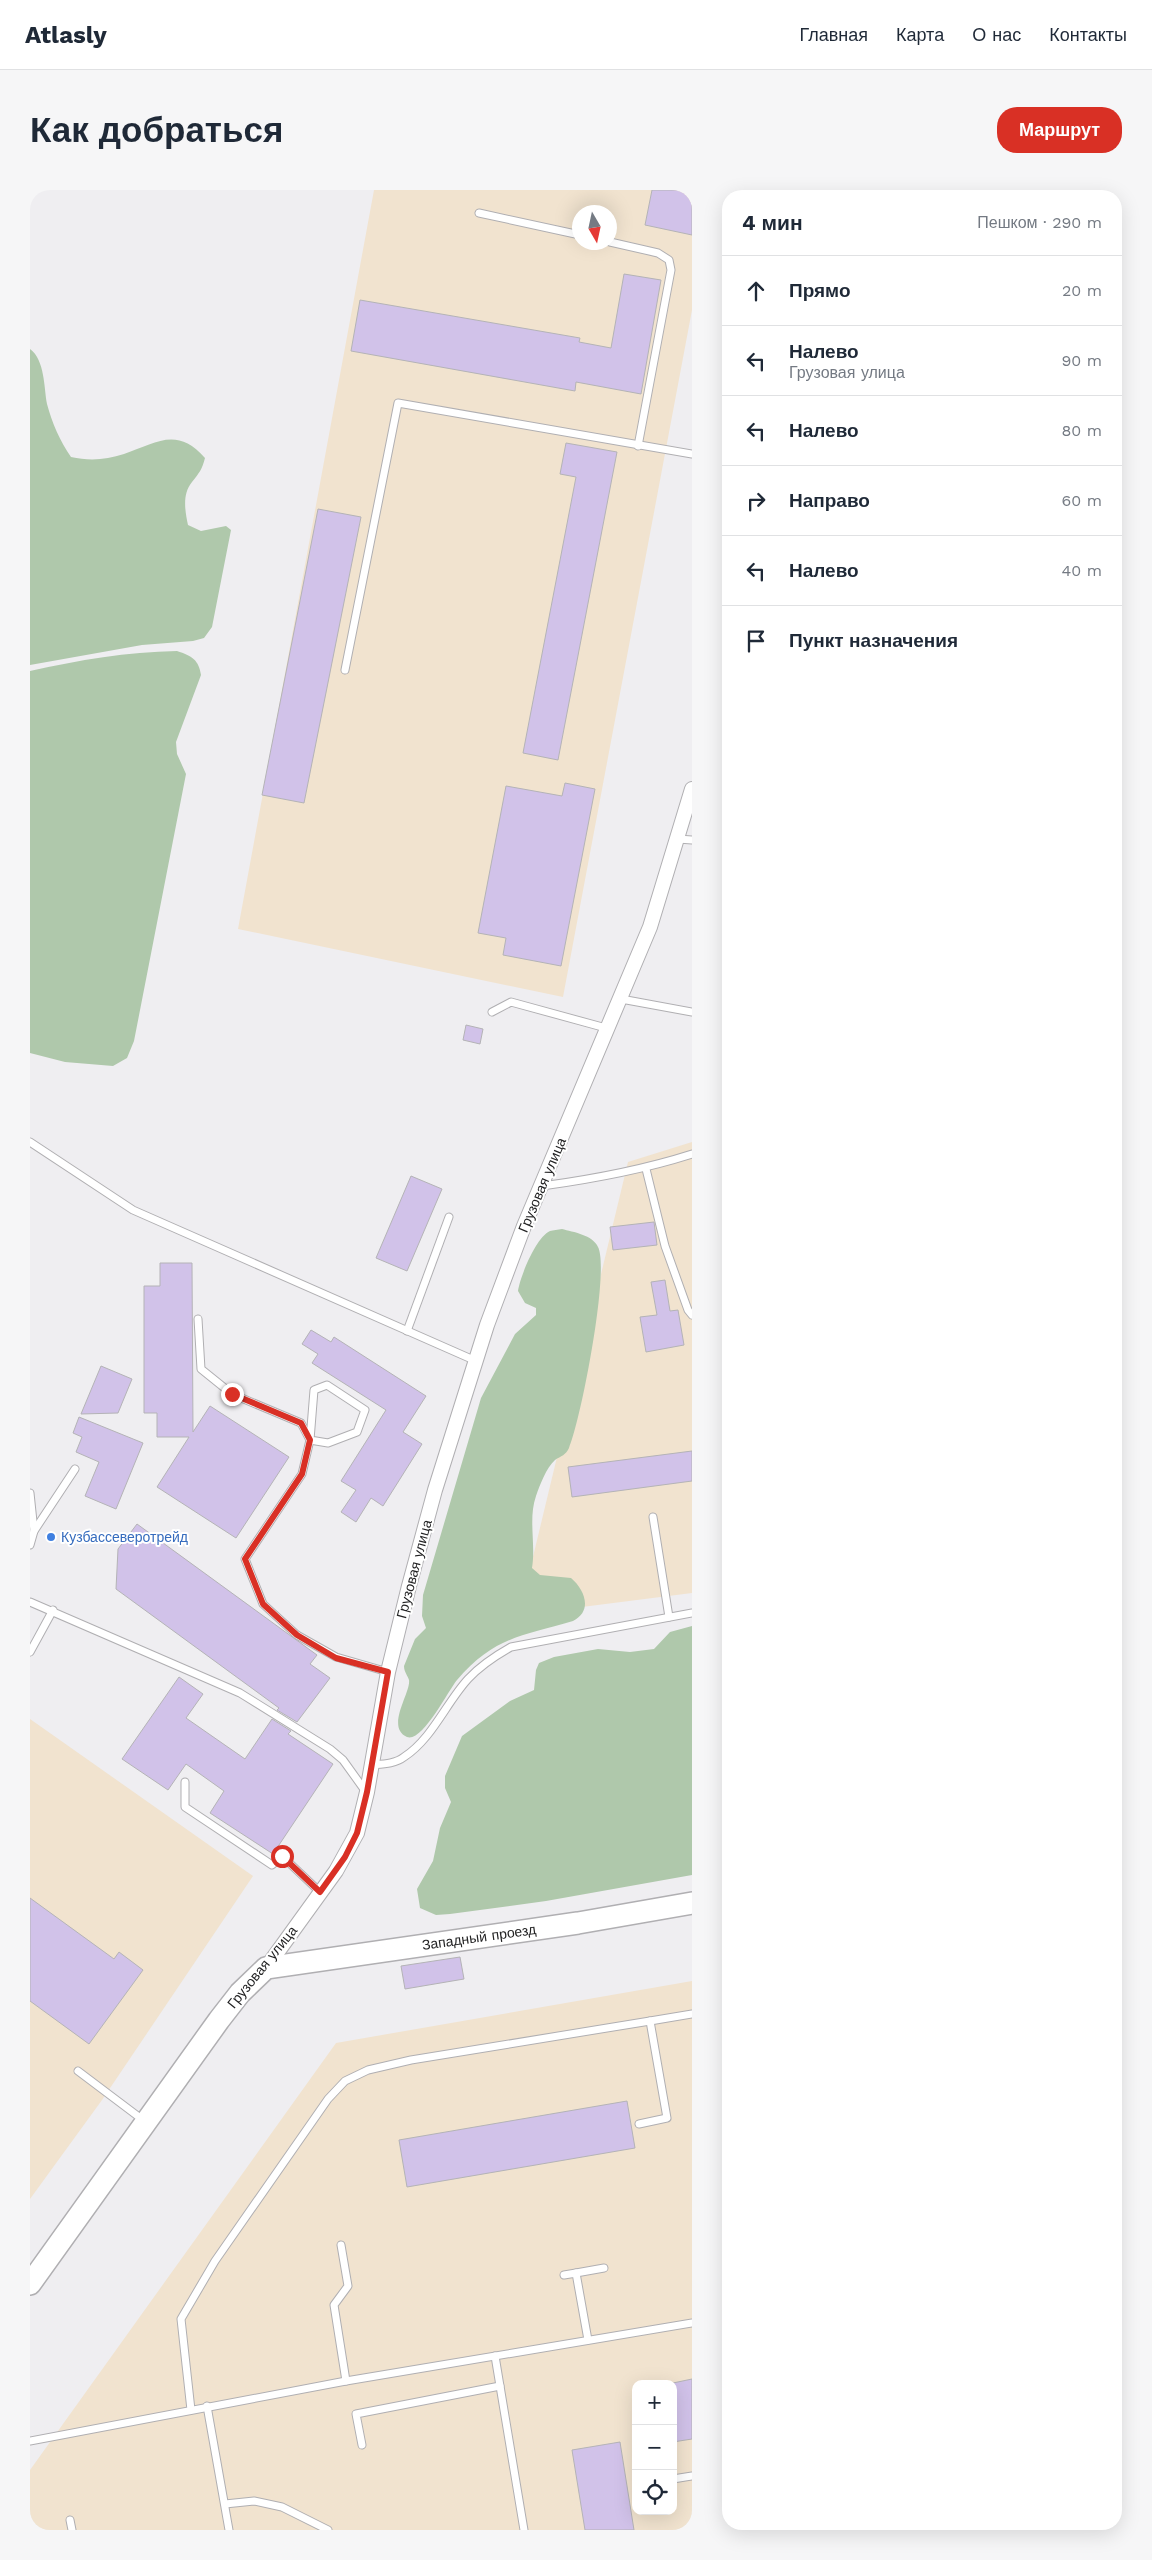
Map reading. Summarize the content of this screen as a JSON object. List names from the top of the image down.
{
  "streets": {
    "main road": ["Грузовая улица", "Западный проезд"]
  },
  "crossings": [
    ["Грузовая улица", "Западный проезд"]
  ],
  "places": ["Кузбассеверотрейд"],
  "north": "bottom",
  "page": {
    "header": "Atlasly",
    "nav": [
      "Главная",
      "Карта",
      "О нас",
      "Контакты"
    ],
    "buttons": "Маршрут",
    "title": "Как добраться",
    "heading": ["4 мин", "Пешком · 290 m"],
    "list": [
      ["Прямо", "20 m"],
      ["Налево", "Грузовая улица", "90 m"],
      ["Налево", "80 m"],
      ["Направо", "60 m"],
      ["Налево", "40 m"],
      "Пункт назначения"
    ],
    "map_buttons": ["+", "−"]
  }
}
